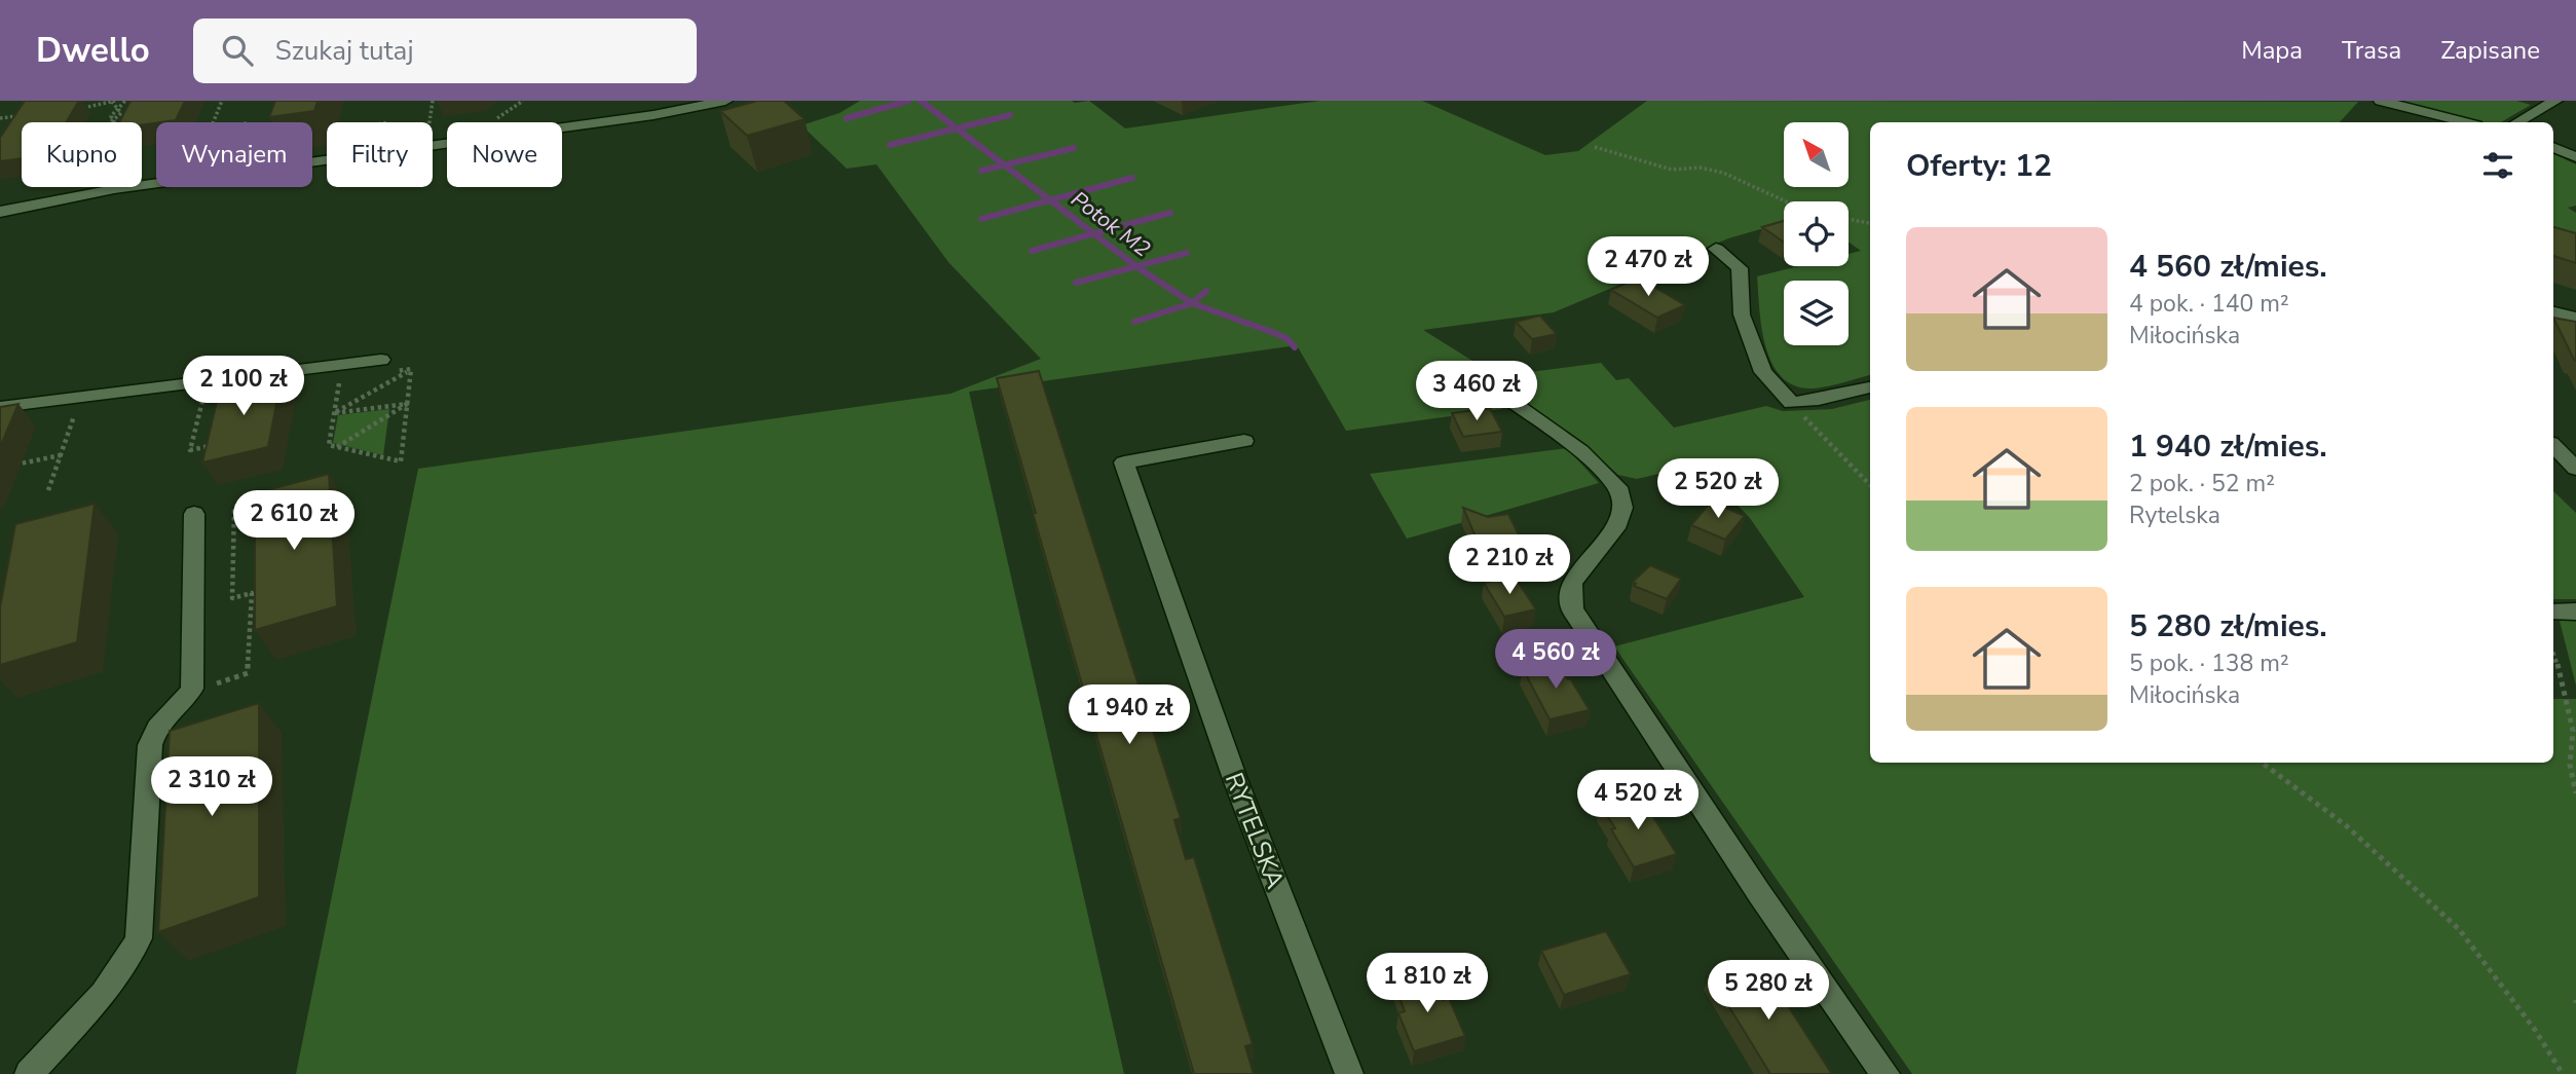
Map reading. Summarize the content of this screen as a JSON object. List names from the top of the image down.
{
  "streets": {
    "street": ["RYTELSKA"]
  },
  "water": ["Potok M2"],
  "north": "top left",
  "page": {
    "header": "Dwello",
    "search": "Szukaj tutaj",
    "nav": ["Mapa", "Trasa", "Zapisane"],
    "chip": [
      "Kupno",
      "Wynajem",
      "Filtry",
      "Nowe"
    ],
    "heading": "Oferty: 12",
    "list": [
      {
        "name": "4 560 zł/mies.",
        "note": "4 pok. · 140 m² · Miłocińska"
      },
      {
        "name": "1 940 zł/mies.",
        "note": "2 pok. · 52 m² · Rytelska"
      },
      {
        "name": "5 280 zł/mies.",
        "note": "5 pok. · 138 m² · Miłocińska"
      }
    ],
    "price": [
      "2 470 zł",
      "2 100 zł",
      "3 460 zł",
      "2 520 zł",
      "2 610 zł",
      "2 210 zł",
      "4 560 zł",
      "1 940 zł",
      "2 310 zł",
      "4 520 zł",
      "1 810 zł",
      "5 280 zł"
    ]
  }
}
